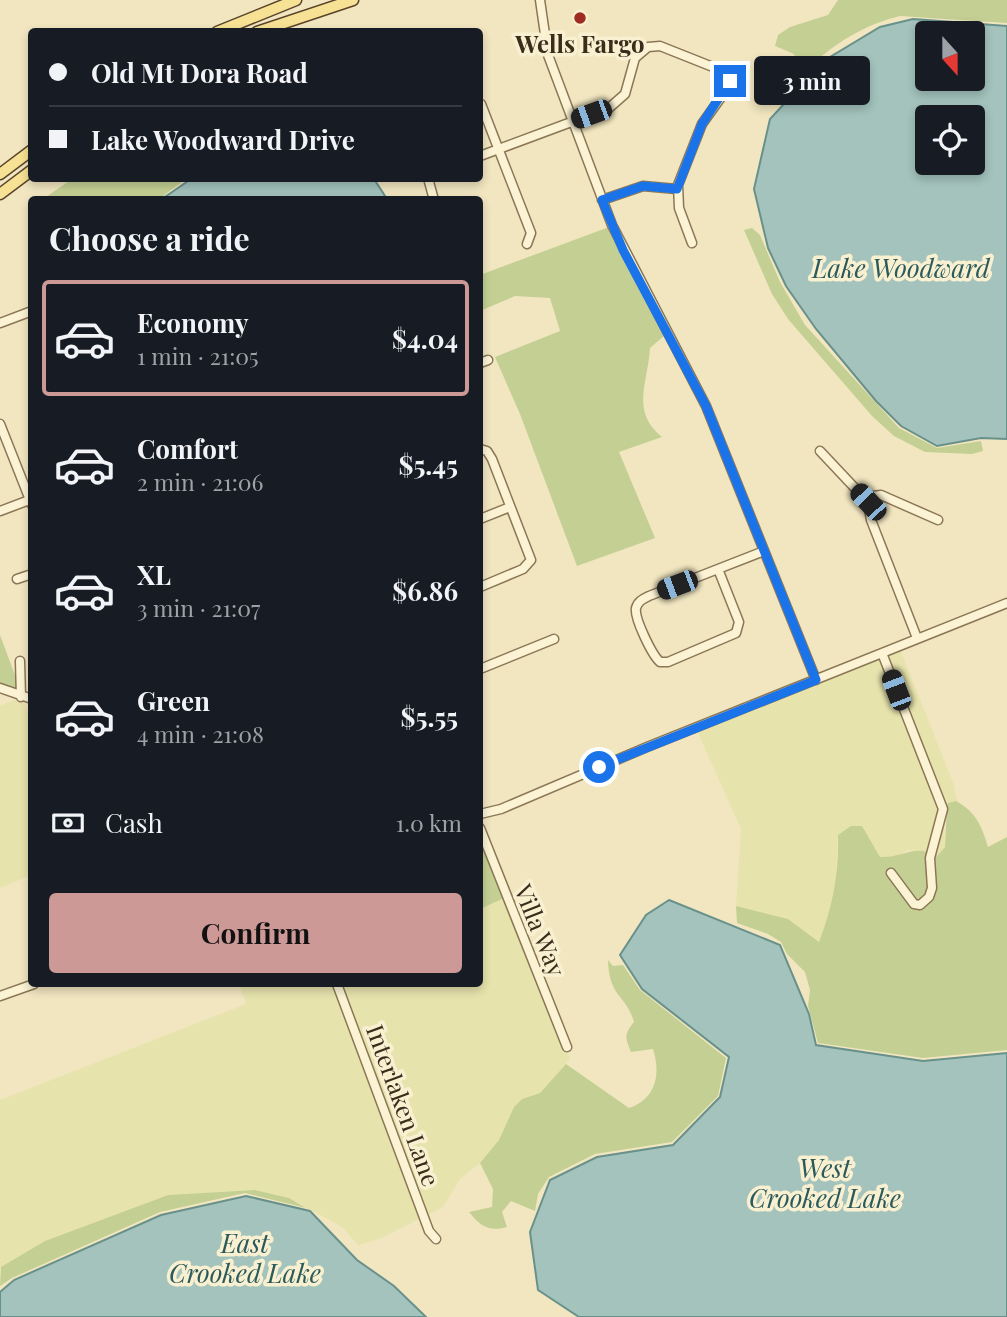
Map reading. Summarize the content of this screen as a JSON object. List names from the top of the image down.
{
  "streets": {
    "street": ["Villa Way", "Interlaken Lane"]
  },
  "water": ["Lake Woodward", "West Crooked Lake", "East Crooked Lake"],
  "places": ["Wells Fargo"],
  "north": "bottom",
  "page": {
    "banner": ["Old Mt Dora Road", "Lake Woodward Drive"],
    "bubble": "3 min",
    "heading": "Choose a ride",
    "list": [
      {
        "name": "Economy",
        "note": "1 min · 21:05",
        "value": "$4.04"
      },
      {
        "name": "Comfort",
        "note": "2 min · 21:06",
        "value": "$5.45"
      },
      {
        "name": "XL",
        "note": "3 min · 21:07",
        "value": "$6.86"
      },
      {
        "name": "Green",
        "note": "4 min · 21:08",
        "value": "$5.55"
      }
    ],
    "pay": ["Cash", "1.0 km"],
    "buttons": "Confirm"
  }
}
